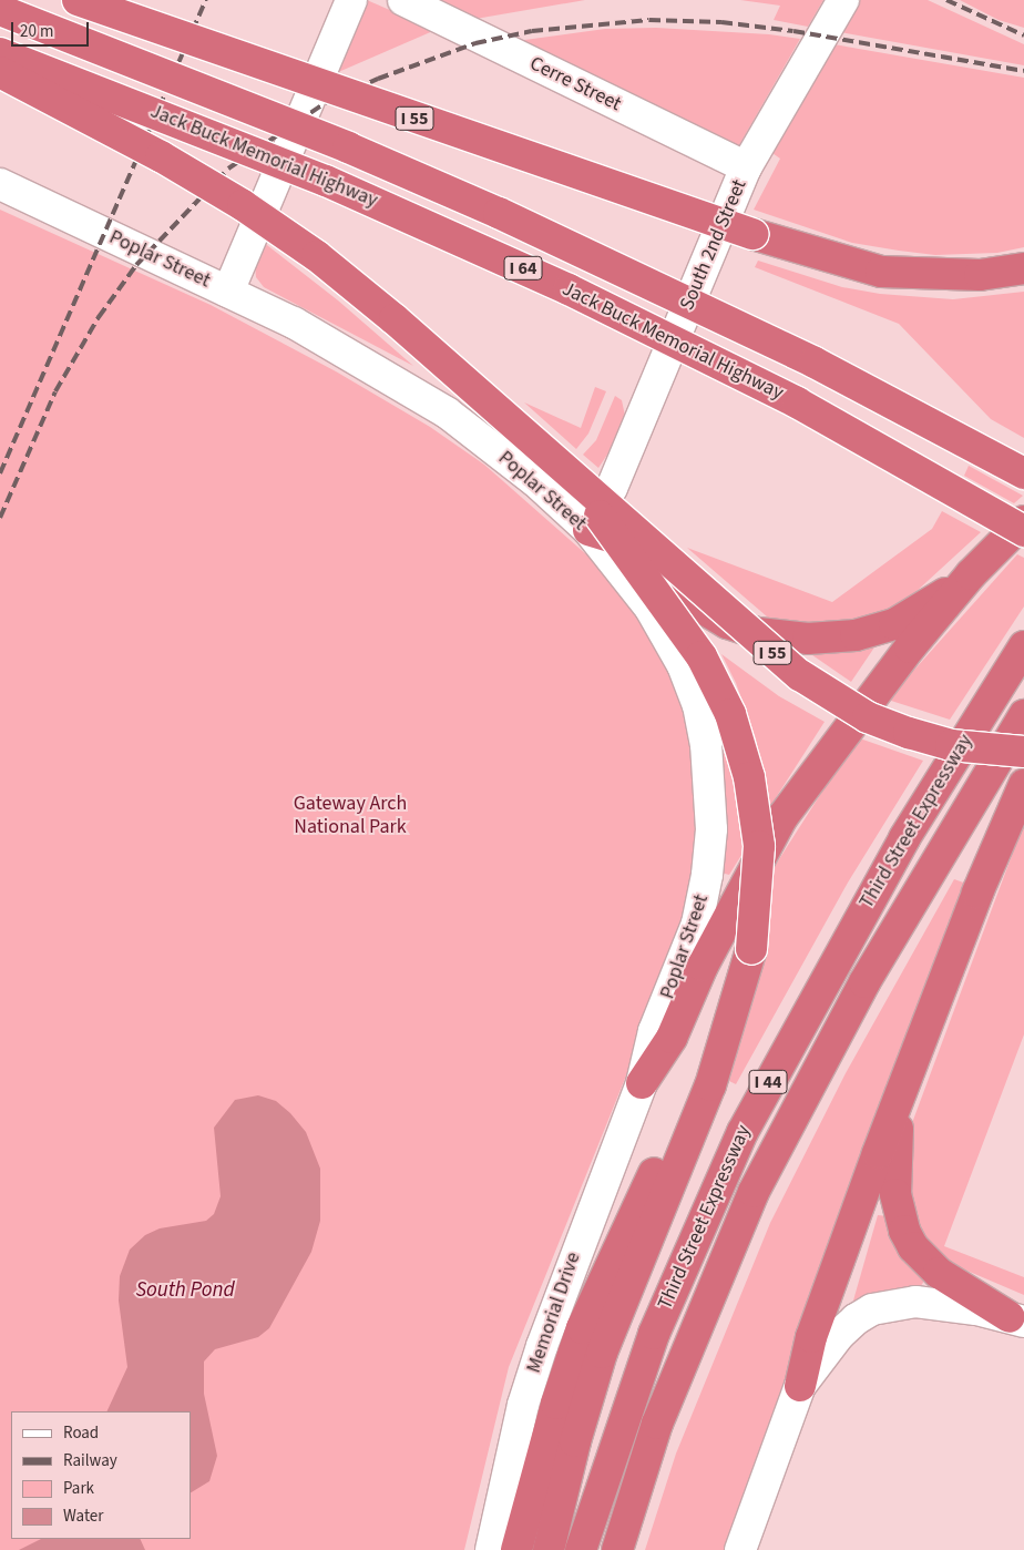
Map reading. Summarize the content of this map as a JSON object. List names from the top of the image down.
{
  "streets": {
    "highway": [
      "I 55",
      "Jack Buck Memorial Highway",
      "I 64",
      "Third Street Expressway",
      "I 44"
    ],
    "street": [
      "Cerre Street",
      "South 2nd Street",
      "Poplar Street",
      "Memorial Drive"
    ]
  },
  "crossings": [
    ["Cerre Street", "South 2nd Street"],
    ["South 2nd Street", "Poplar Street"],
    ["Poplar Street", "Memorial Drive"]
  ],
  "water": ["South Pond"],
  "parks": ["Gateway Arch National Park"],
  "legend": [
    "Road",
    "Railway",
    "Park",
    "Water"
  ],
  "scale_bar": "20 m"
}
